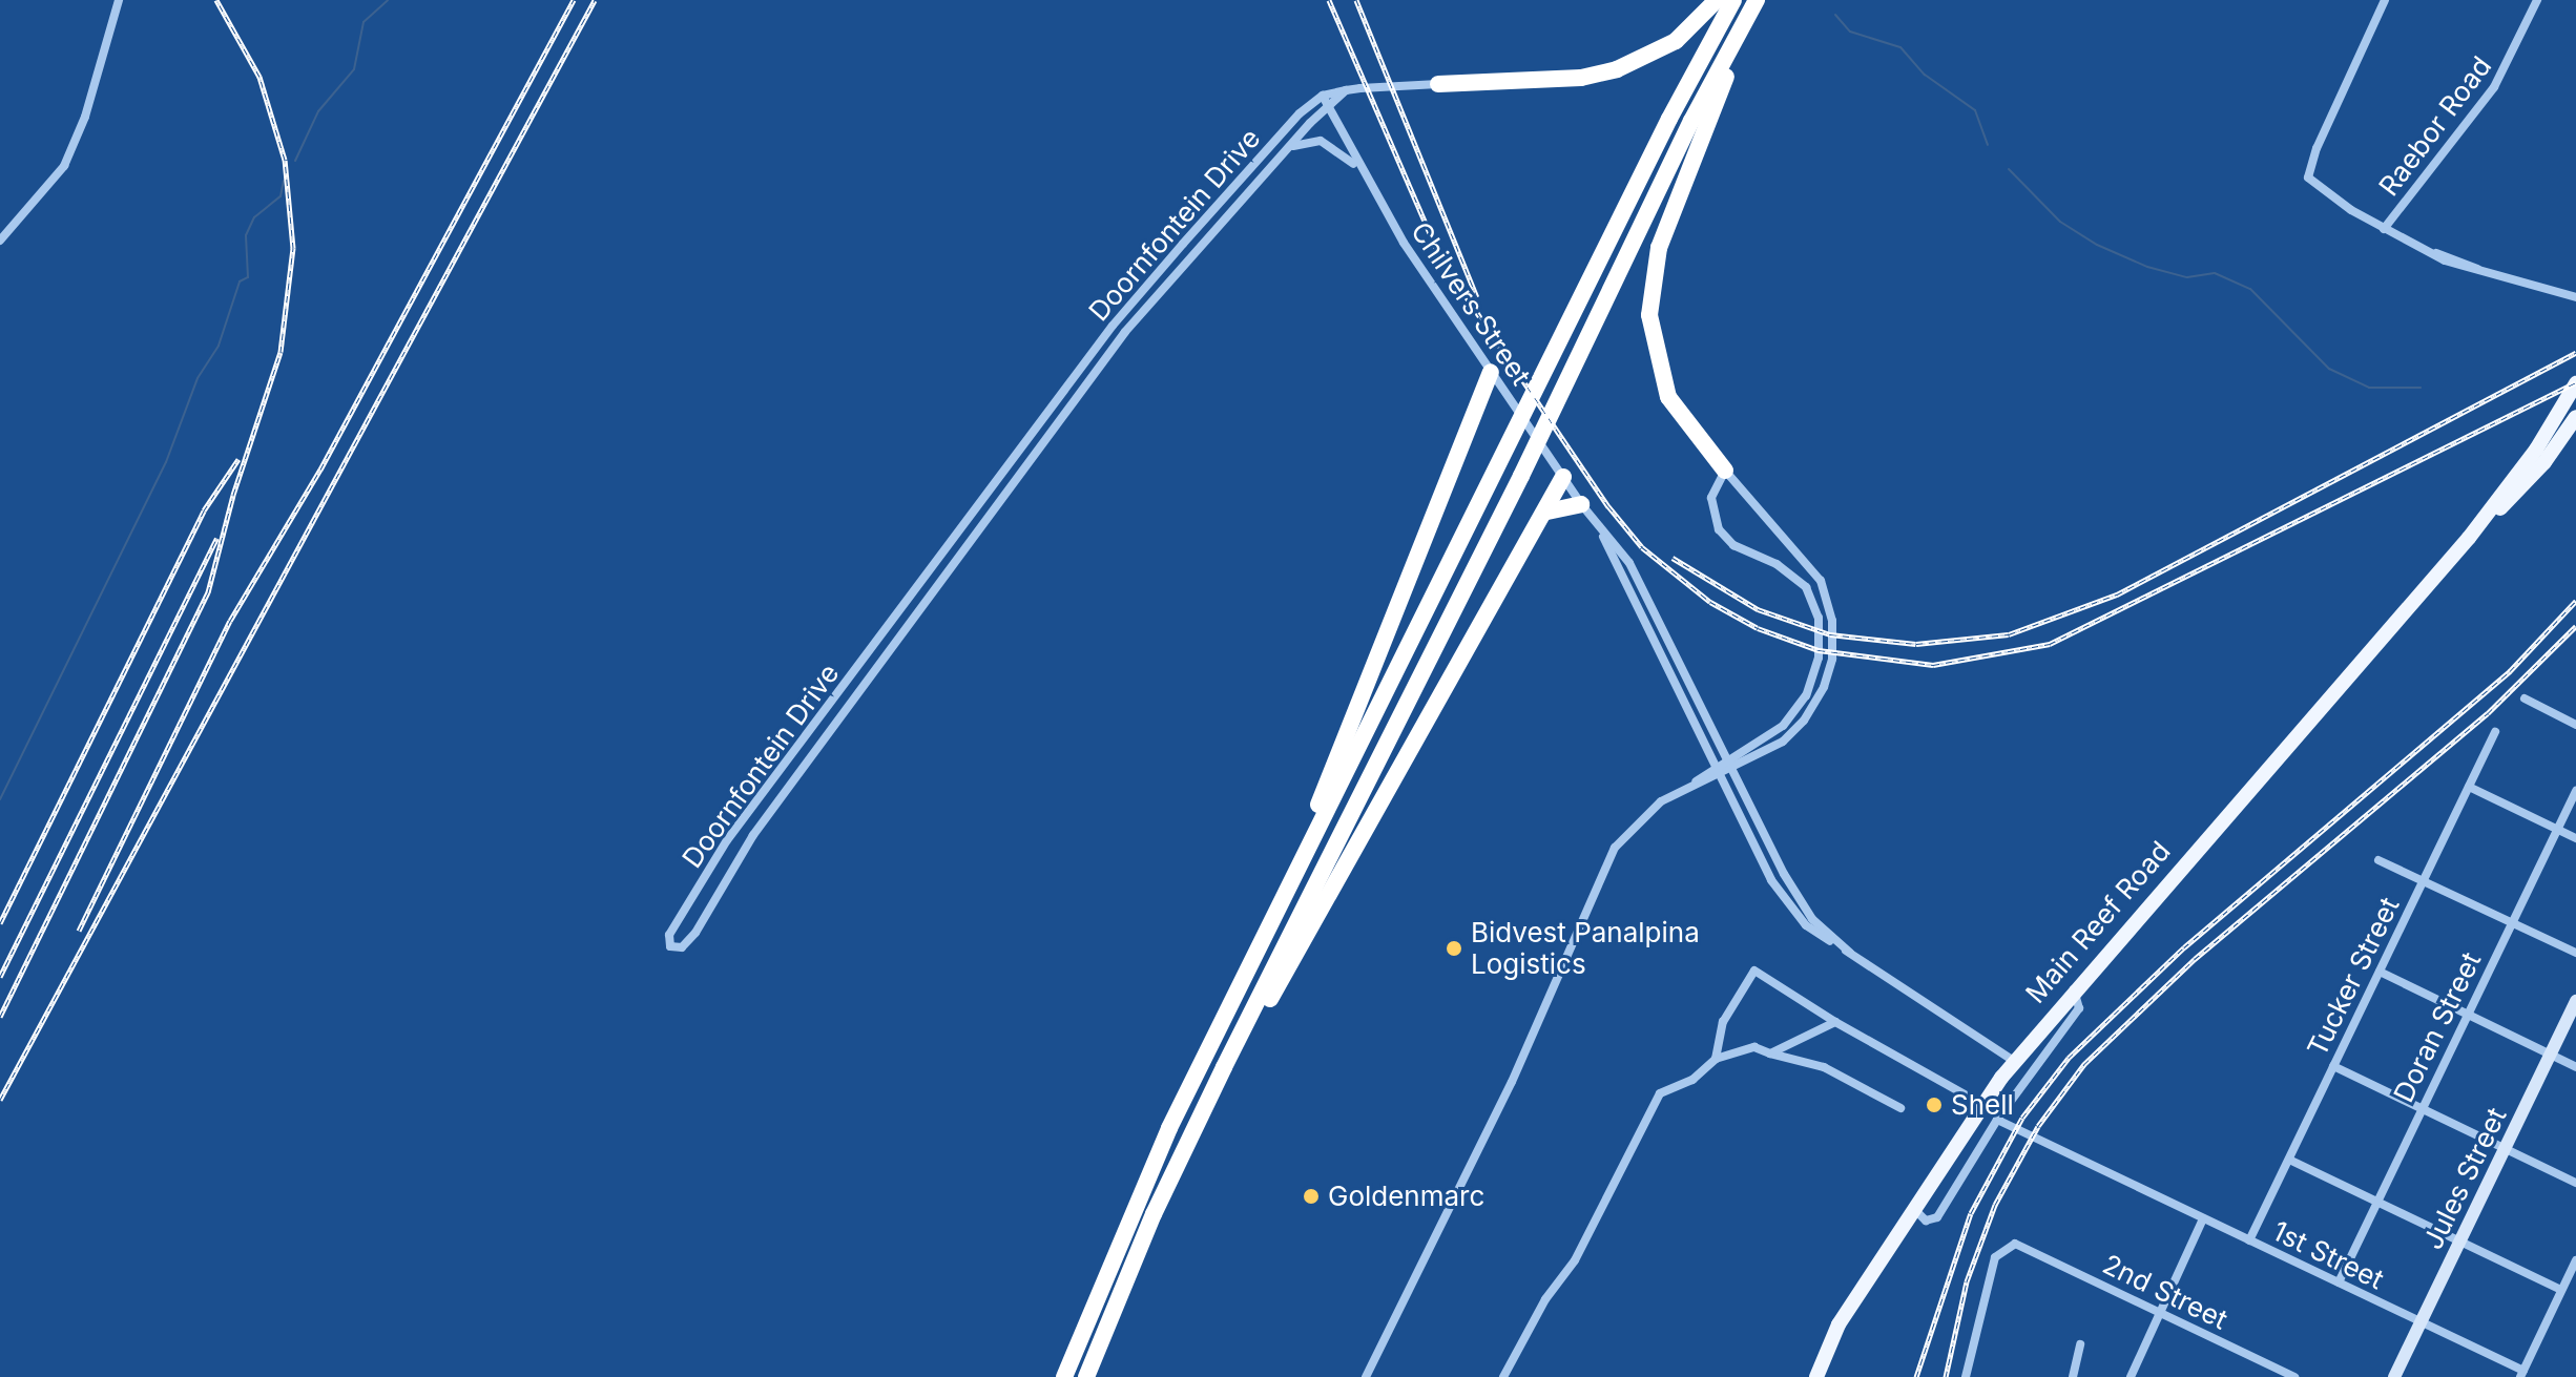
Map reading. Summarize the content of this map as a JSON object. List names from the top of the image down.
{
  "streets": {
    "main road": ["Main Reef Road", "Jules Street"],
    "street": [
      "Raebor Road",
      "Doornfontein Drive",
      "Chilvers Street",
      "Tucker Street",
      "Doran Street",
      "1st Street",
      "2nd Street"
    ]
  },
  "crossings": [
    ["Doornfontein Drive", "Chilvers Street"],
    ["Chilvers Street", "Main Reef Road"],
    ["Tucker Street", "1st Street"],
    ["Doran Street", "1st Street"],
    ["Jules Street", "1st Street"]
  ],
  "places": ["Bidvest Panalpina Logistics", "Shell", "Goldenmarc"]
}
